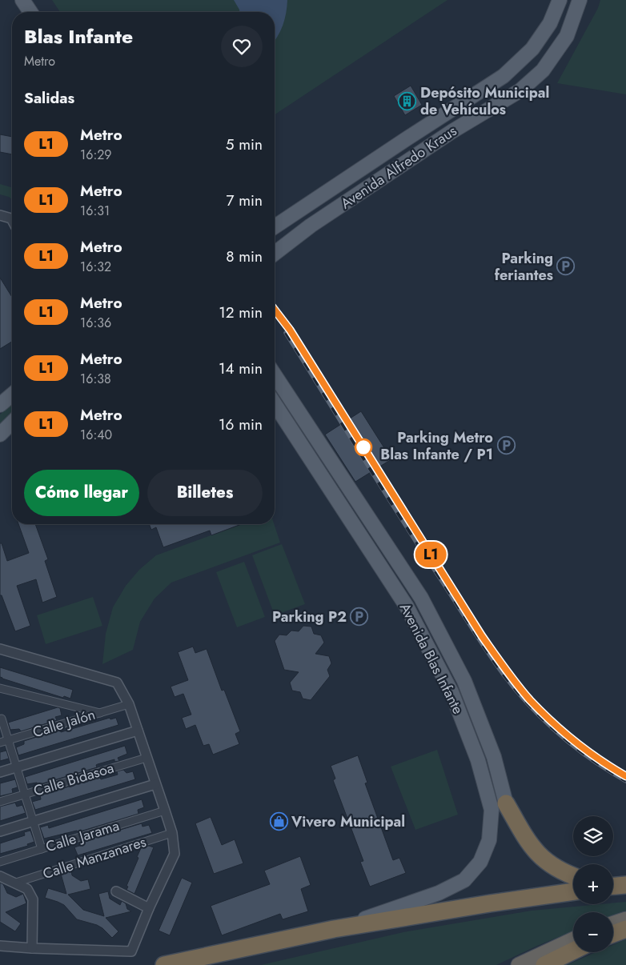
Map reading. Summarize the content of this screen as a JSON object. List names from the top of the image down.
{
  "streets": {
    "main road": ["Avenida Alfredo Kraus", "Avenida Blas Infante"],
    "street": [
      "Calle Jalón",
      "Calle Bidasoa",
      "Calle Jarama",
      "Calle Manzanares"
    ]
  },
  "places": {
    "building": ["Depósito Municipal de Vehículos"],
    "parking": ["Parking feriantes", "Parking Metro Blas Infante / P1", "Parking P2"],
    "shop": ["Vivero Municipal"]
  },
  "lines": ["metro line L1"],
  "page": {
    "on_map": "L1",
    "heading": [
      ["Blas Infante", "Metro"],
      "Salidas"
    ],
    "list": [
      {
        "mark": "L1",
        "name": "Metro",
        "note": "16:29",
        "value": "5 min"
      },
      {
        "mark": "L1",
        "name": "Metro",
        "note": "16:31",
        "value": "7 min"
      },
      {
        "mark": "L1",
        "name": "Metro",
        "note": "16:32",
        "value": "8 min"
      },
      {
        "mark": "L1",
        "name": "Metro",
        "note": "16:36",
        "value": "12 min"
      },
      {
        "mark": "L1",
        "name": "Metro",
        "note": "16:38",
        "value": "14 min"
      },
      {
        "mark": "L1",
        "name": "Metro",
        "note": "16:40",
        "value": "16 min"
      }
    ],
    "buttons": ["Cómo llegar", "Billetes"],
    "map_buttons": ["+", "−"]
  }
}
